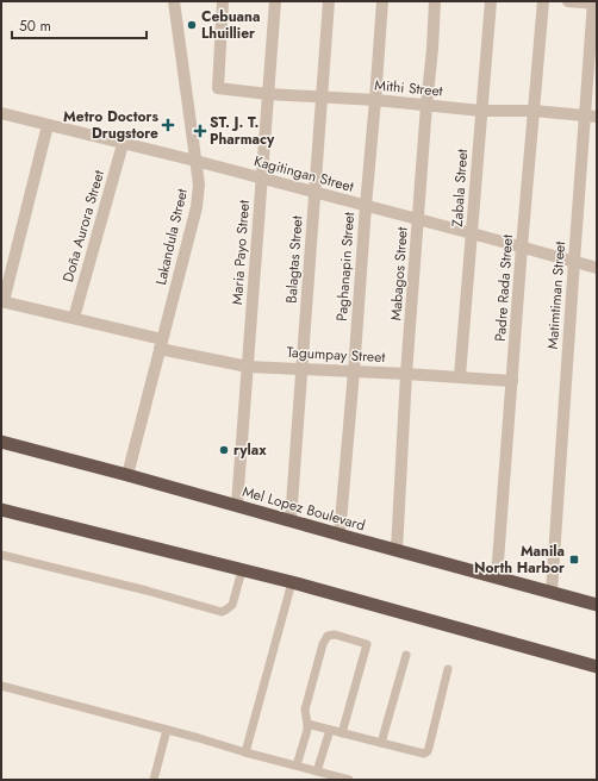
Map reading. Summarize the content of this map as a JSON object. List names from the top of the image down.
{
  "streets": {
    "highway": ["Mel Lopez Boulevard"],
    "street": [
      "Mithi Street",
      "Kagitingan Street",
      "Zabala Street",
      "Doña Aurora Street",
      "Lakandula Street",
      "Maria Payo Street",
      "Balagtas Street",
      "Paghanapin Street",
      "Mabagos Street",
      "Padre Rada Street",
      "Matimtiman Street",
      "Tagumpay Street"
    ]
  },
  "crossings": [
    ["Mithi Street", "Zabala Street"],
    ["Mithi Street", "Maria Payo Street"],
    ["Mithi Street", "Balagtas Street"],
    ["Mithi Street", "Paghanapin Street"],
    ["Mithi Street", "Mabagos Street"],
    ["Mithi Street", "Padre Rada Street"],
    ["Mithi Street", "Matimtiman Street"],
    ["Kagitingan Street", "Zabala Street"],
    ["Kagitingan Street", "Doña Aurora Street"],
    ["Kagitingan Street", "Lakandula Street"],
    ["Kagitingan Street", "Maria Payo Street"],
    ["Kagitingan Street", "Balagtas Street"],
    ["Kagitingan Street", "Paghanapin Street"],
    ["Kagitingan Street", "Mabagos Street"],
    ["Kagitingan Street", "Padre Rada Street"],
    ["Kagitingan Street", "Matimtiman Street"],
    ["Zabala Street", "Tagumpay Street"],
    ["Doña Aurora Street", "Tagumpay Street"],
    ["Lakandula Street", "Tagumpay Street"],
    ["Lakandula Street", "Mel Lopez Boulevard"],
    ["Maria Payo Street", "Tagumpay Street"],
    ["Maria Payo Street", "Mel Lopez Boulevard"],
    ["Balagtas Street", "Tagumpay Street"],
    ["Balagtas Street", "Mel Lopez Boulevard"],
    ["Paghanapin Street", "Tagumpay Street"],
    ["Paghanapin Street", "Mel Lopez Boulevard"],
    ["Mabagos Street", "Tagumpay Street"],
    ["Mabagos Street", "Mel Lopez Boulevard"],
    ["Padre Rada Street", "Tagumpay Street"],
    ["Padre Rada Street", "Mel Lopez Boulevard"],
    ["Matimtiman Street", "Mel Lopez Boulevard"]
  ],
  "places": {
    "other": ["Cebuana Lhuillier", "rylax"],
    "health": ["Metro Doctors Drugstore", "ST. J. T. Pharmacy"],
    "transit": ["Manila North Harbor"]
  },
  "scale_bar": "50 m"
}
